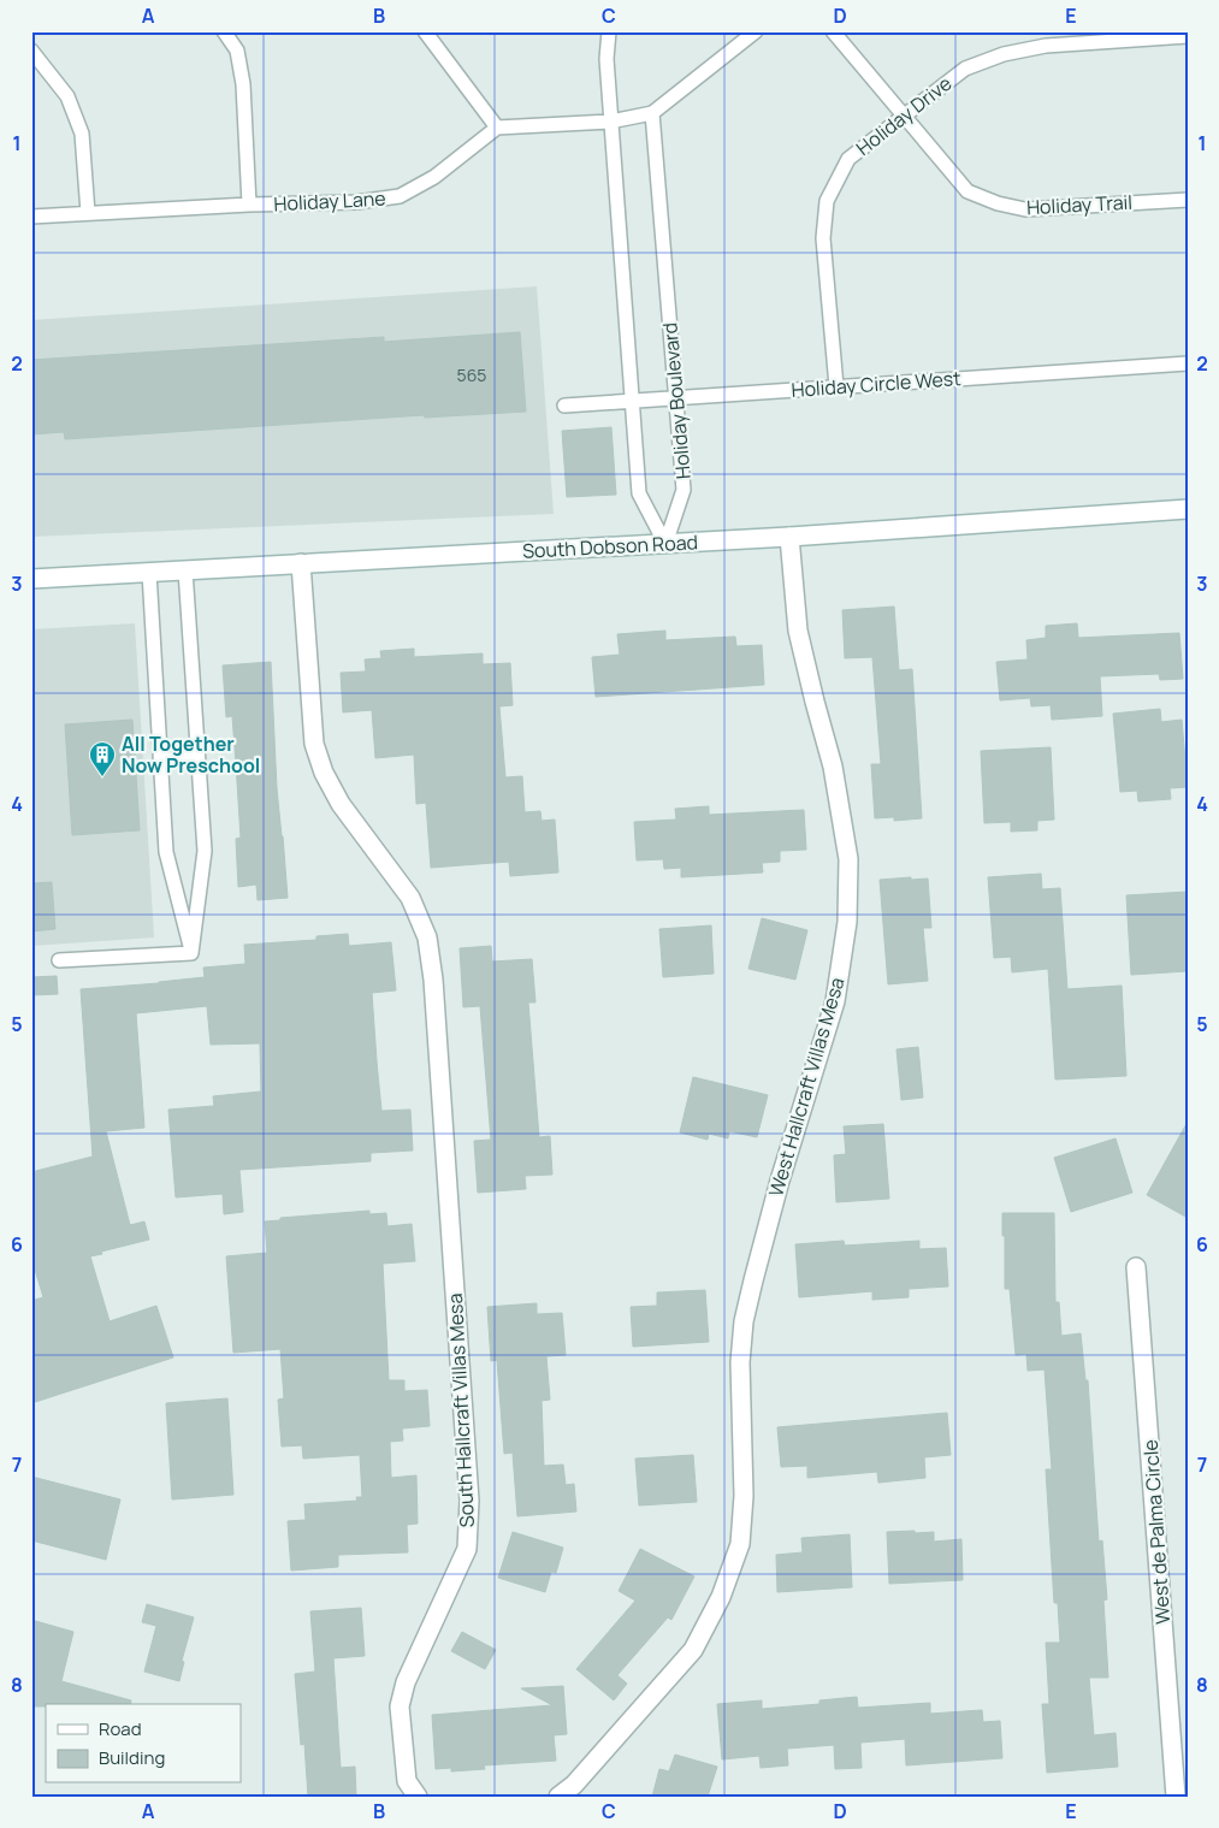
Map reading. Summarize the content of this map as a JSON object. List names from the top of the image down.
{
  "streets": {
    "street": [
      "South Dobson Road",
      "West Hallcraft Villas Mesa",
      "South Hallcraft Villas Mesa",
      "West de Palma Circle"
    ],
    "lane": [
      "Holiday Drive",
      "Holiday Lane",
      "Holiday Trail",
      "Holiday Circle West",
      "Holiday Boulevard"
    ]
  },
  "crossings": [
    ["Holiday Drive", "Holiday Trail"],
    ["Holiday Drive", "Holiday Circle West"],
    ["Holiday Circle West", "Holiday Boulevard"],
    ["Holiday Boulevard", "South Dobson Road"],
    ["South Dobson Road", "West Hallcraft Villas Mesa"],
    ["South Dobson Road", "South Hallcraft Villas Mesa"]
  ],
  "places": {
    "building": ["All Together Now Preschool"]
  },
  "house_numbers": ["565"],
  "legend": ["Road", "Building"],
  "grid": {
    "columns": [
      "A",
      "B",
      "C",
      "D",
      "E"
    ],
    "rows": [
      "1",
      "2",
      "3",
      "4",
      "5",
      "6",
      "7",
      "8"
    ]
  }
}
